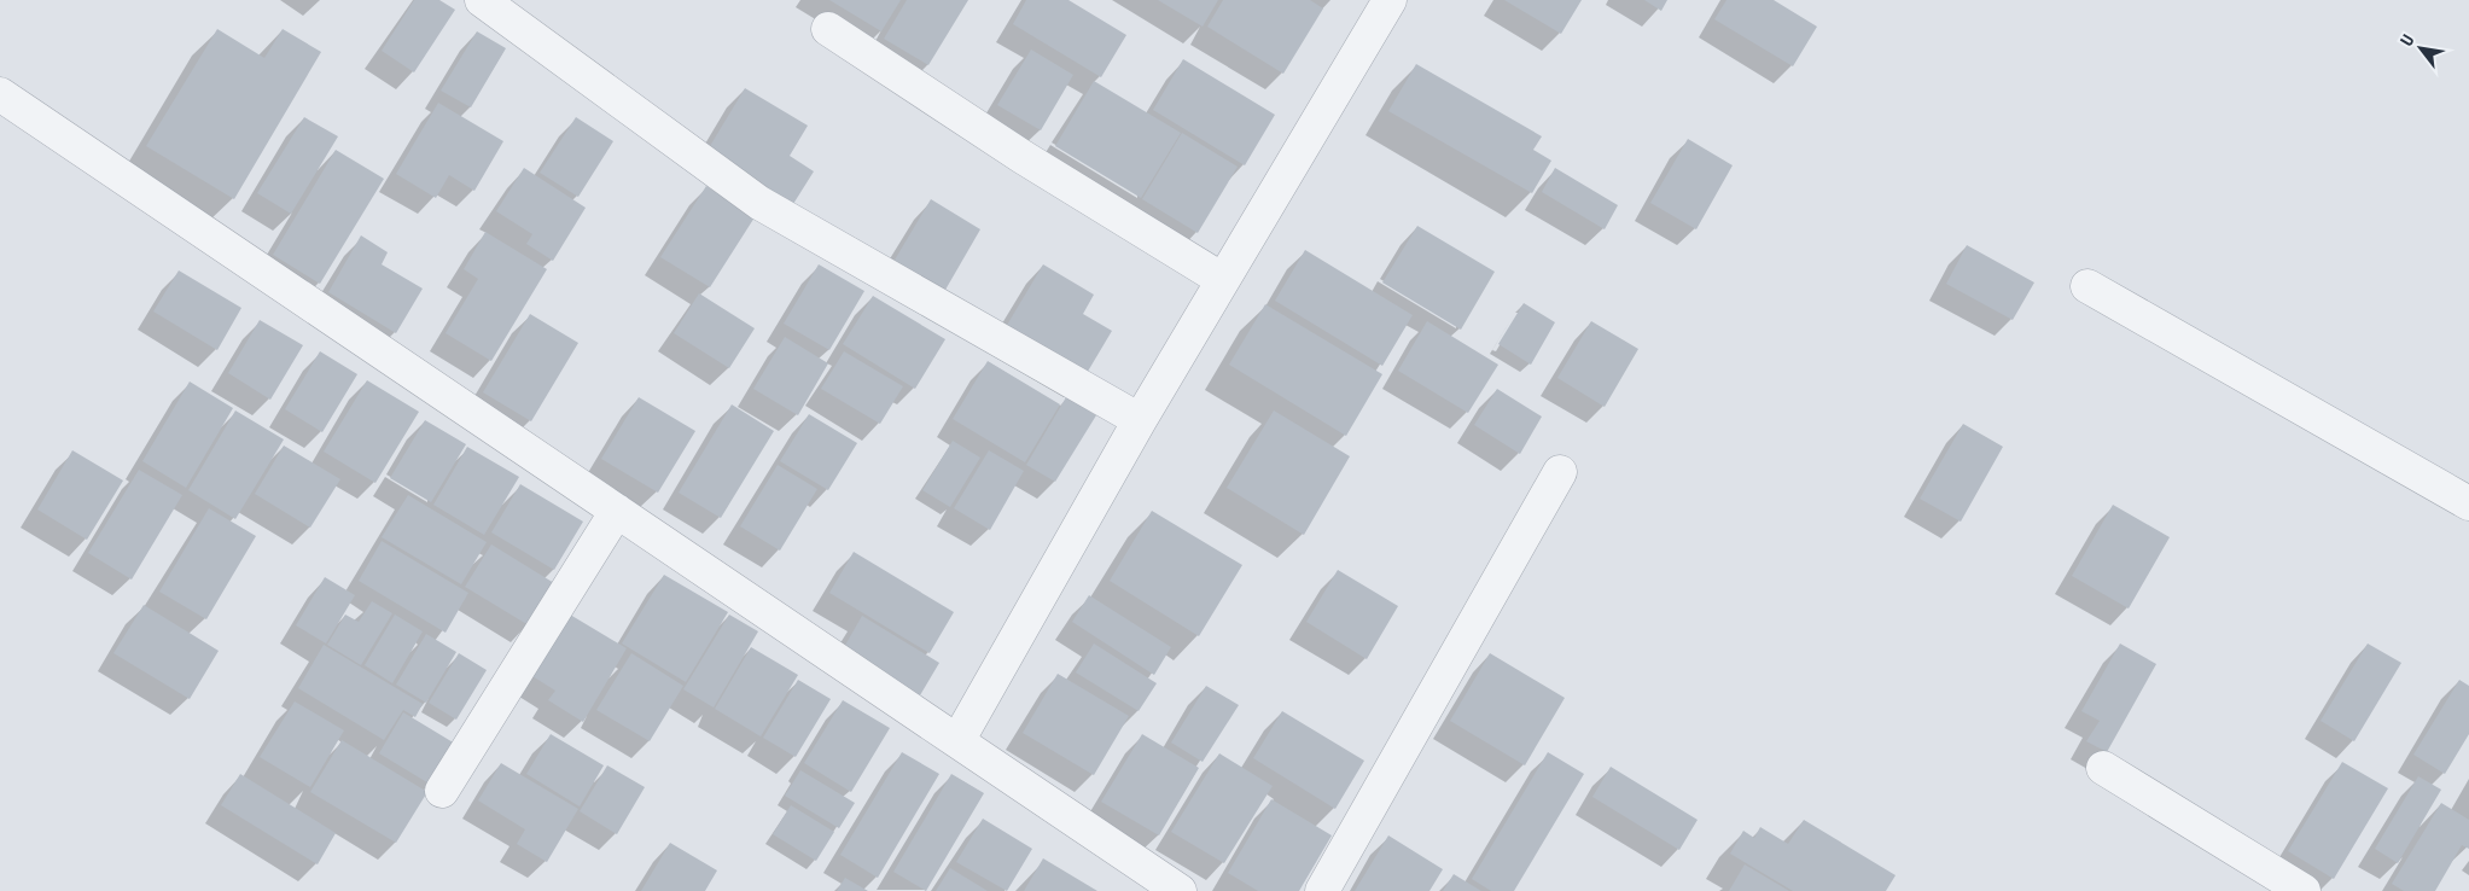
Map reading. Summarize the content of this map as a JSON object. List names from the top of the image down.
{
  "north": "top left"
}
